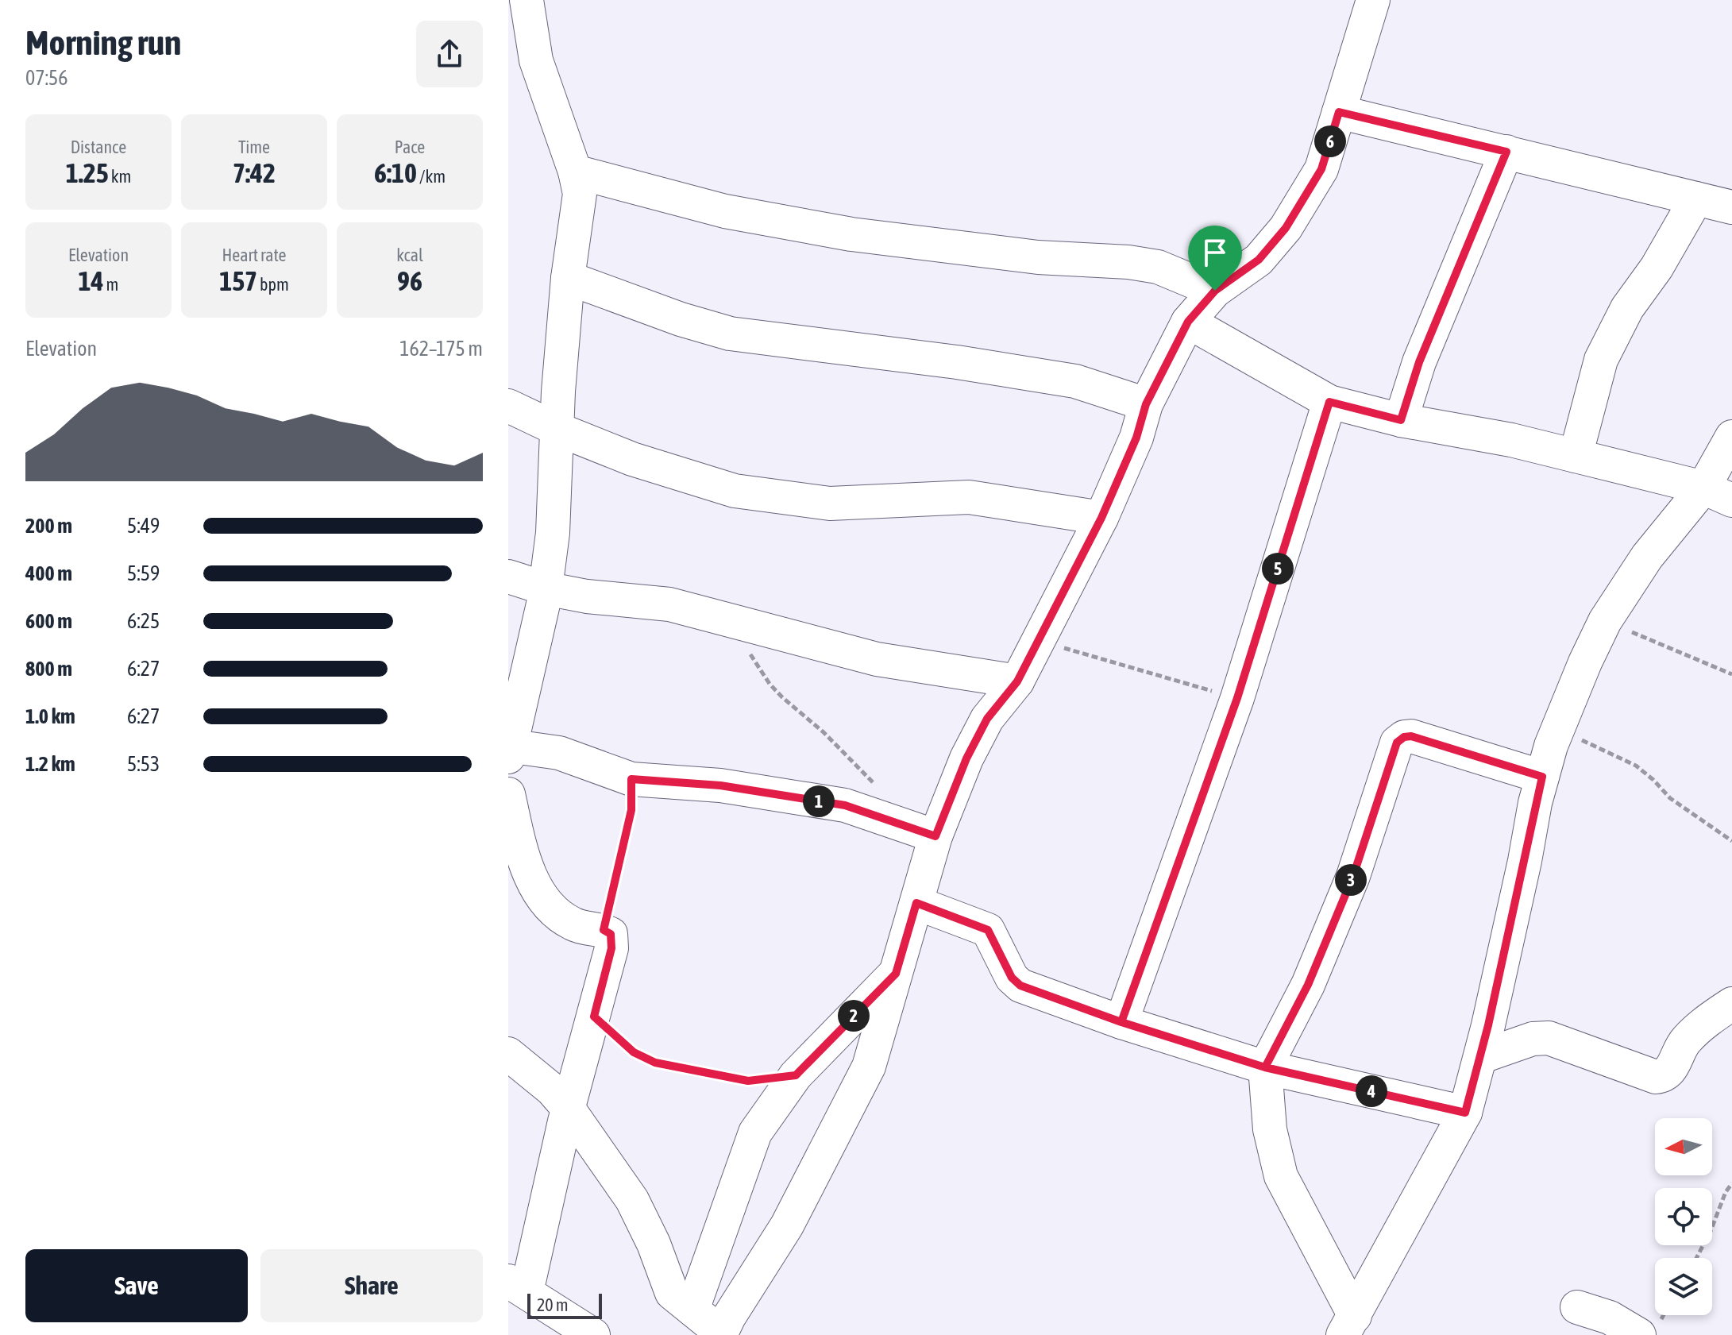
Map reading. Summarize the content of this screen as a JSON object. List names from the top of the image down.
{
  "scale_bar": "20 m",
  "north": "left",
  "page": {
    "heading": ["Morning run", "07:56"],
    "stats": [
      ["Distance", "1.25 km"],
      ["Time", "7:42"],
      ["Pace", "6:10 /km"],
      ["Elevation", "14 m"],
      ["Heart rate", "157 bpm"],
      ["kcal", "96"]
    ],
    "pins": [
      "6",
      "5",
      "1",
      "3",
      "2",
      "4"
    ],
    "chart": ["Elevation", "162–175 m"],
    "list": [
      {
        "name": "200 m",
        "note": "5:49"
      },
      {
        "name": "400 m",
        "note": "5:59"
      },
      {
        "name": "600 m",
        "note": "6:25"
      },
      {
        "name": "800 m",
        "note": "6:27"
      },
      {
        "name": "1.0 km",
        "note": "6:27"
      },
      {
        "name": "1.2 km",
        "note": "5:53"
      }
    ],
    "buttons": ["Save", "Share"],
    "scale": "20 m"
  }
}
